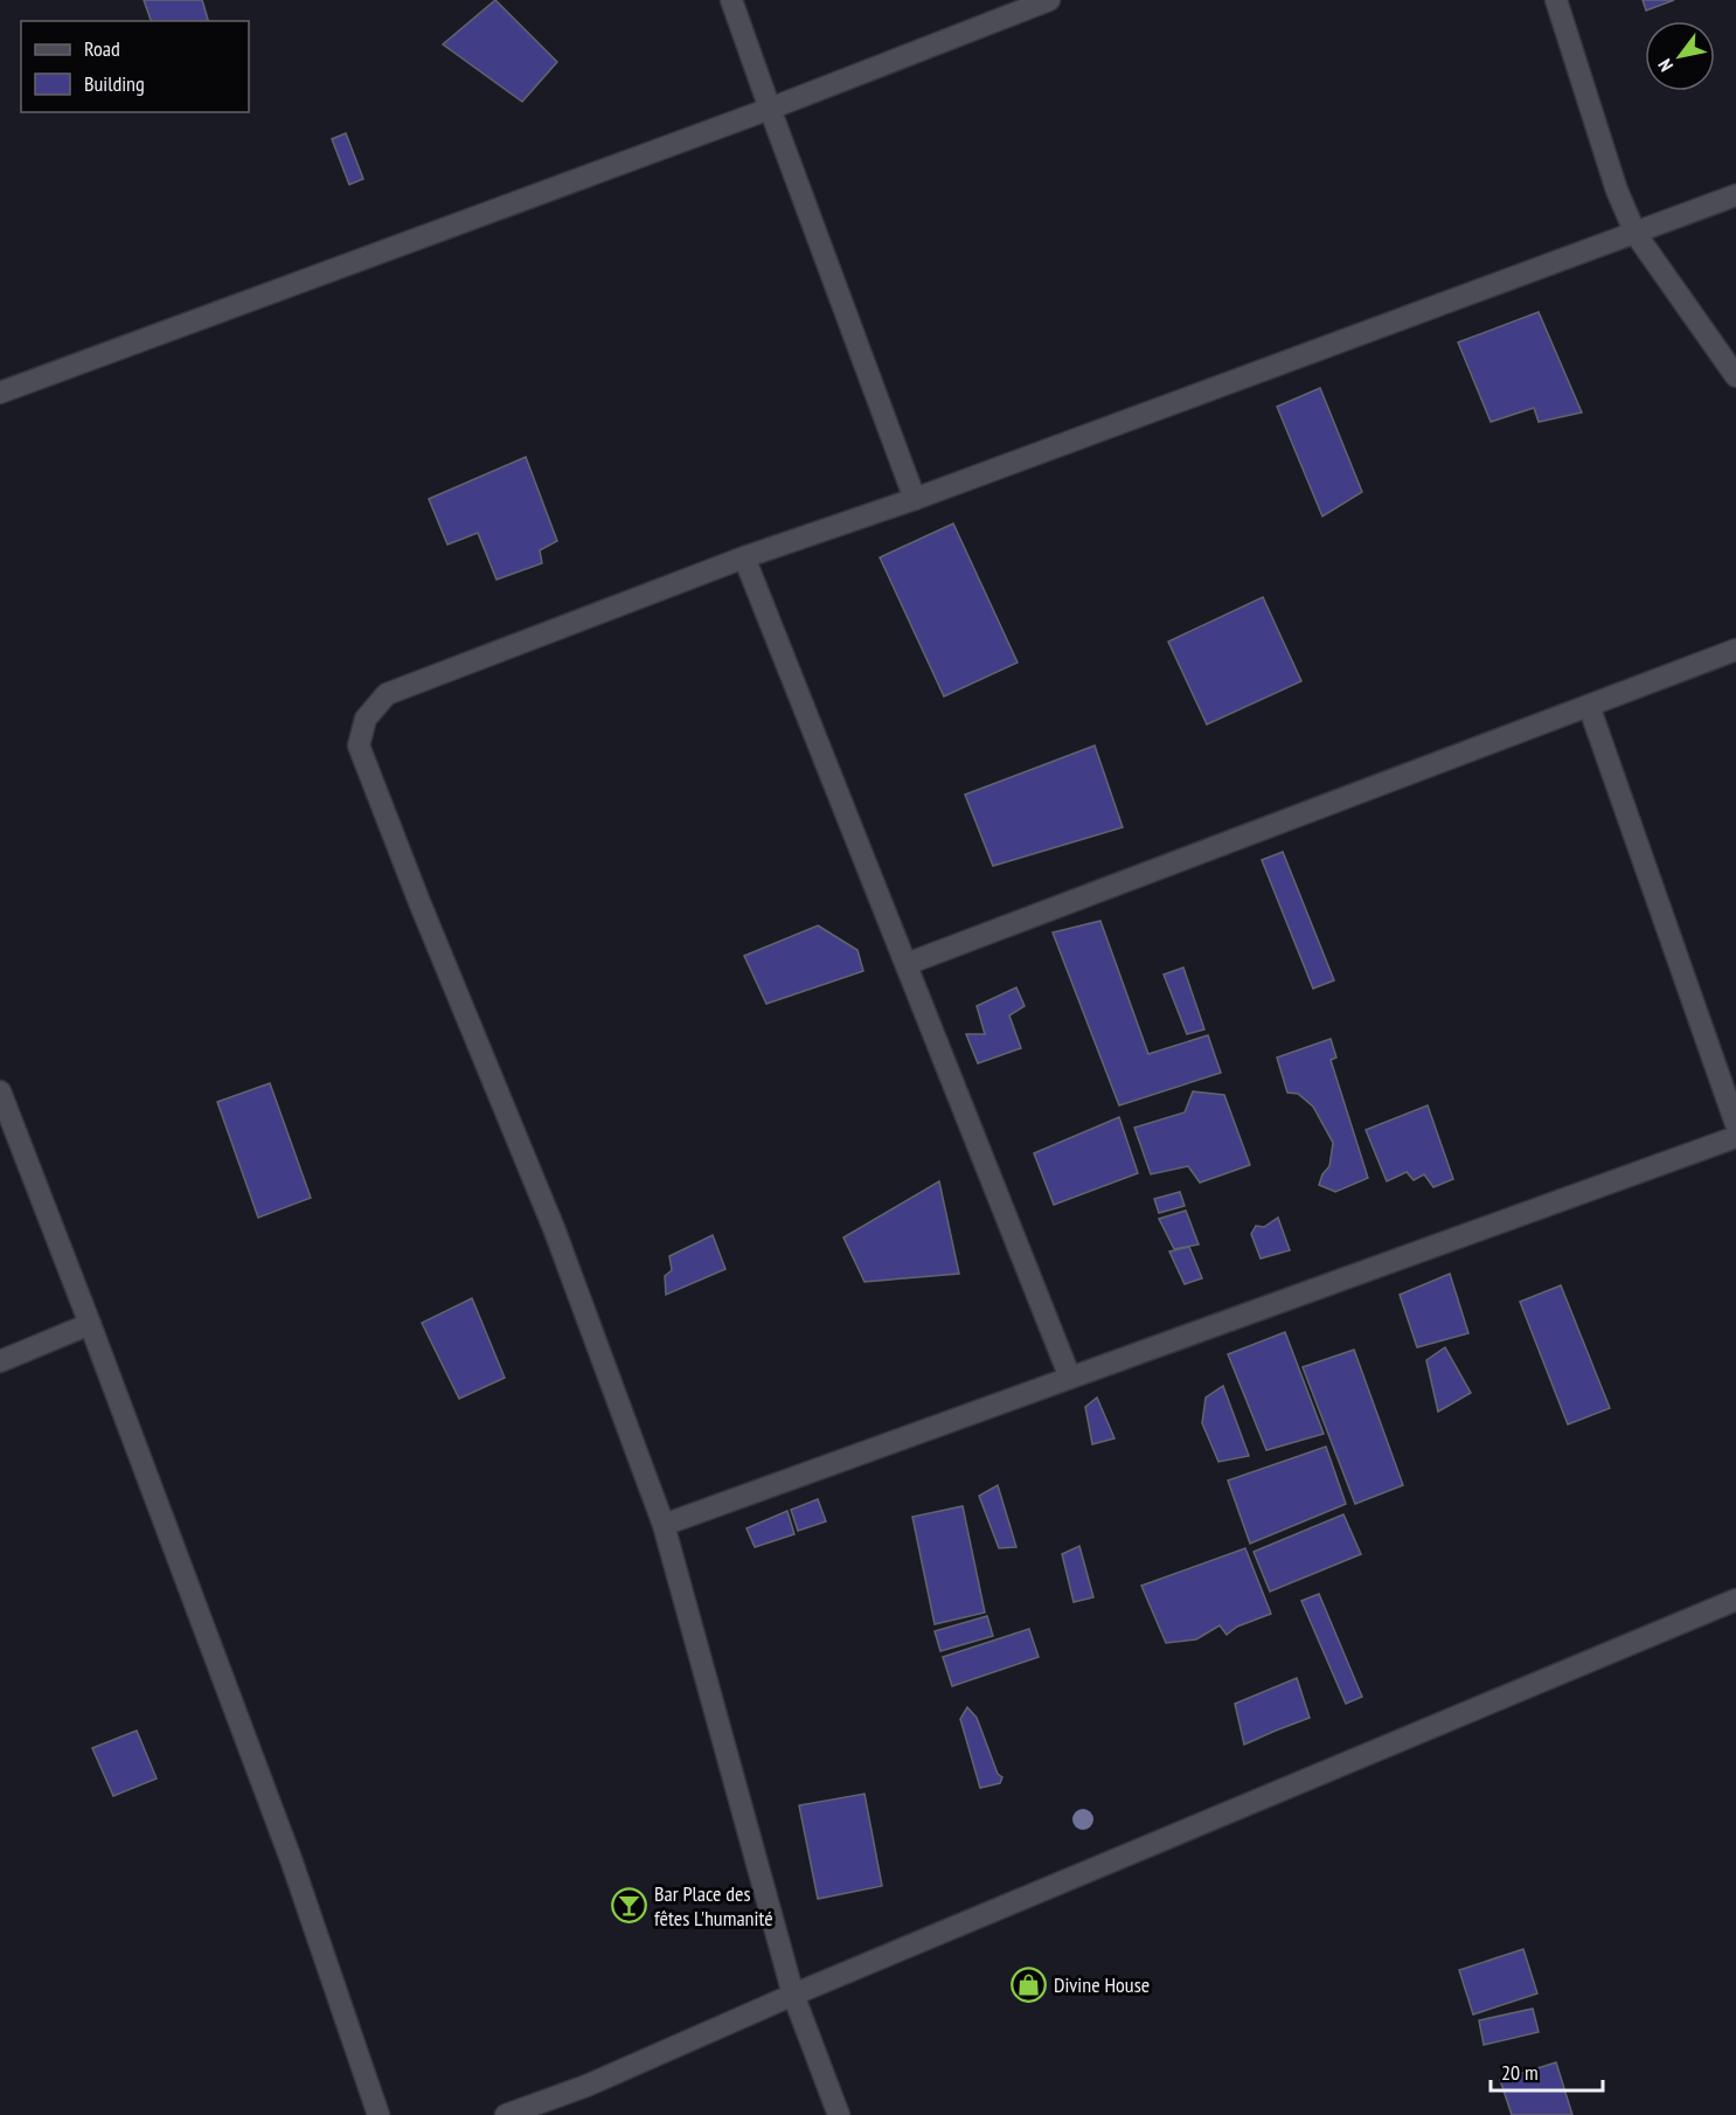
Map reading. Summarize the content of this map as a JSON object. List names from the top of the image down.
{
  "places": {
    "bar": ["Bar Place des fêtes L'humanité"],
    "shop": ["Divine House"]
  },
  "legend": ["Road", "Building"],
  "scale_bar": "20 m",
  "north": "bottom left"
}
